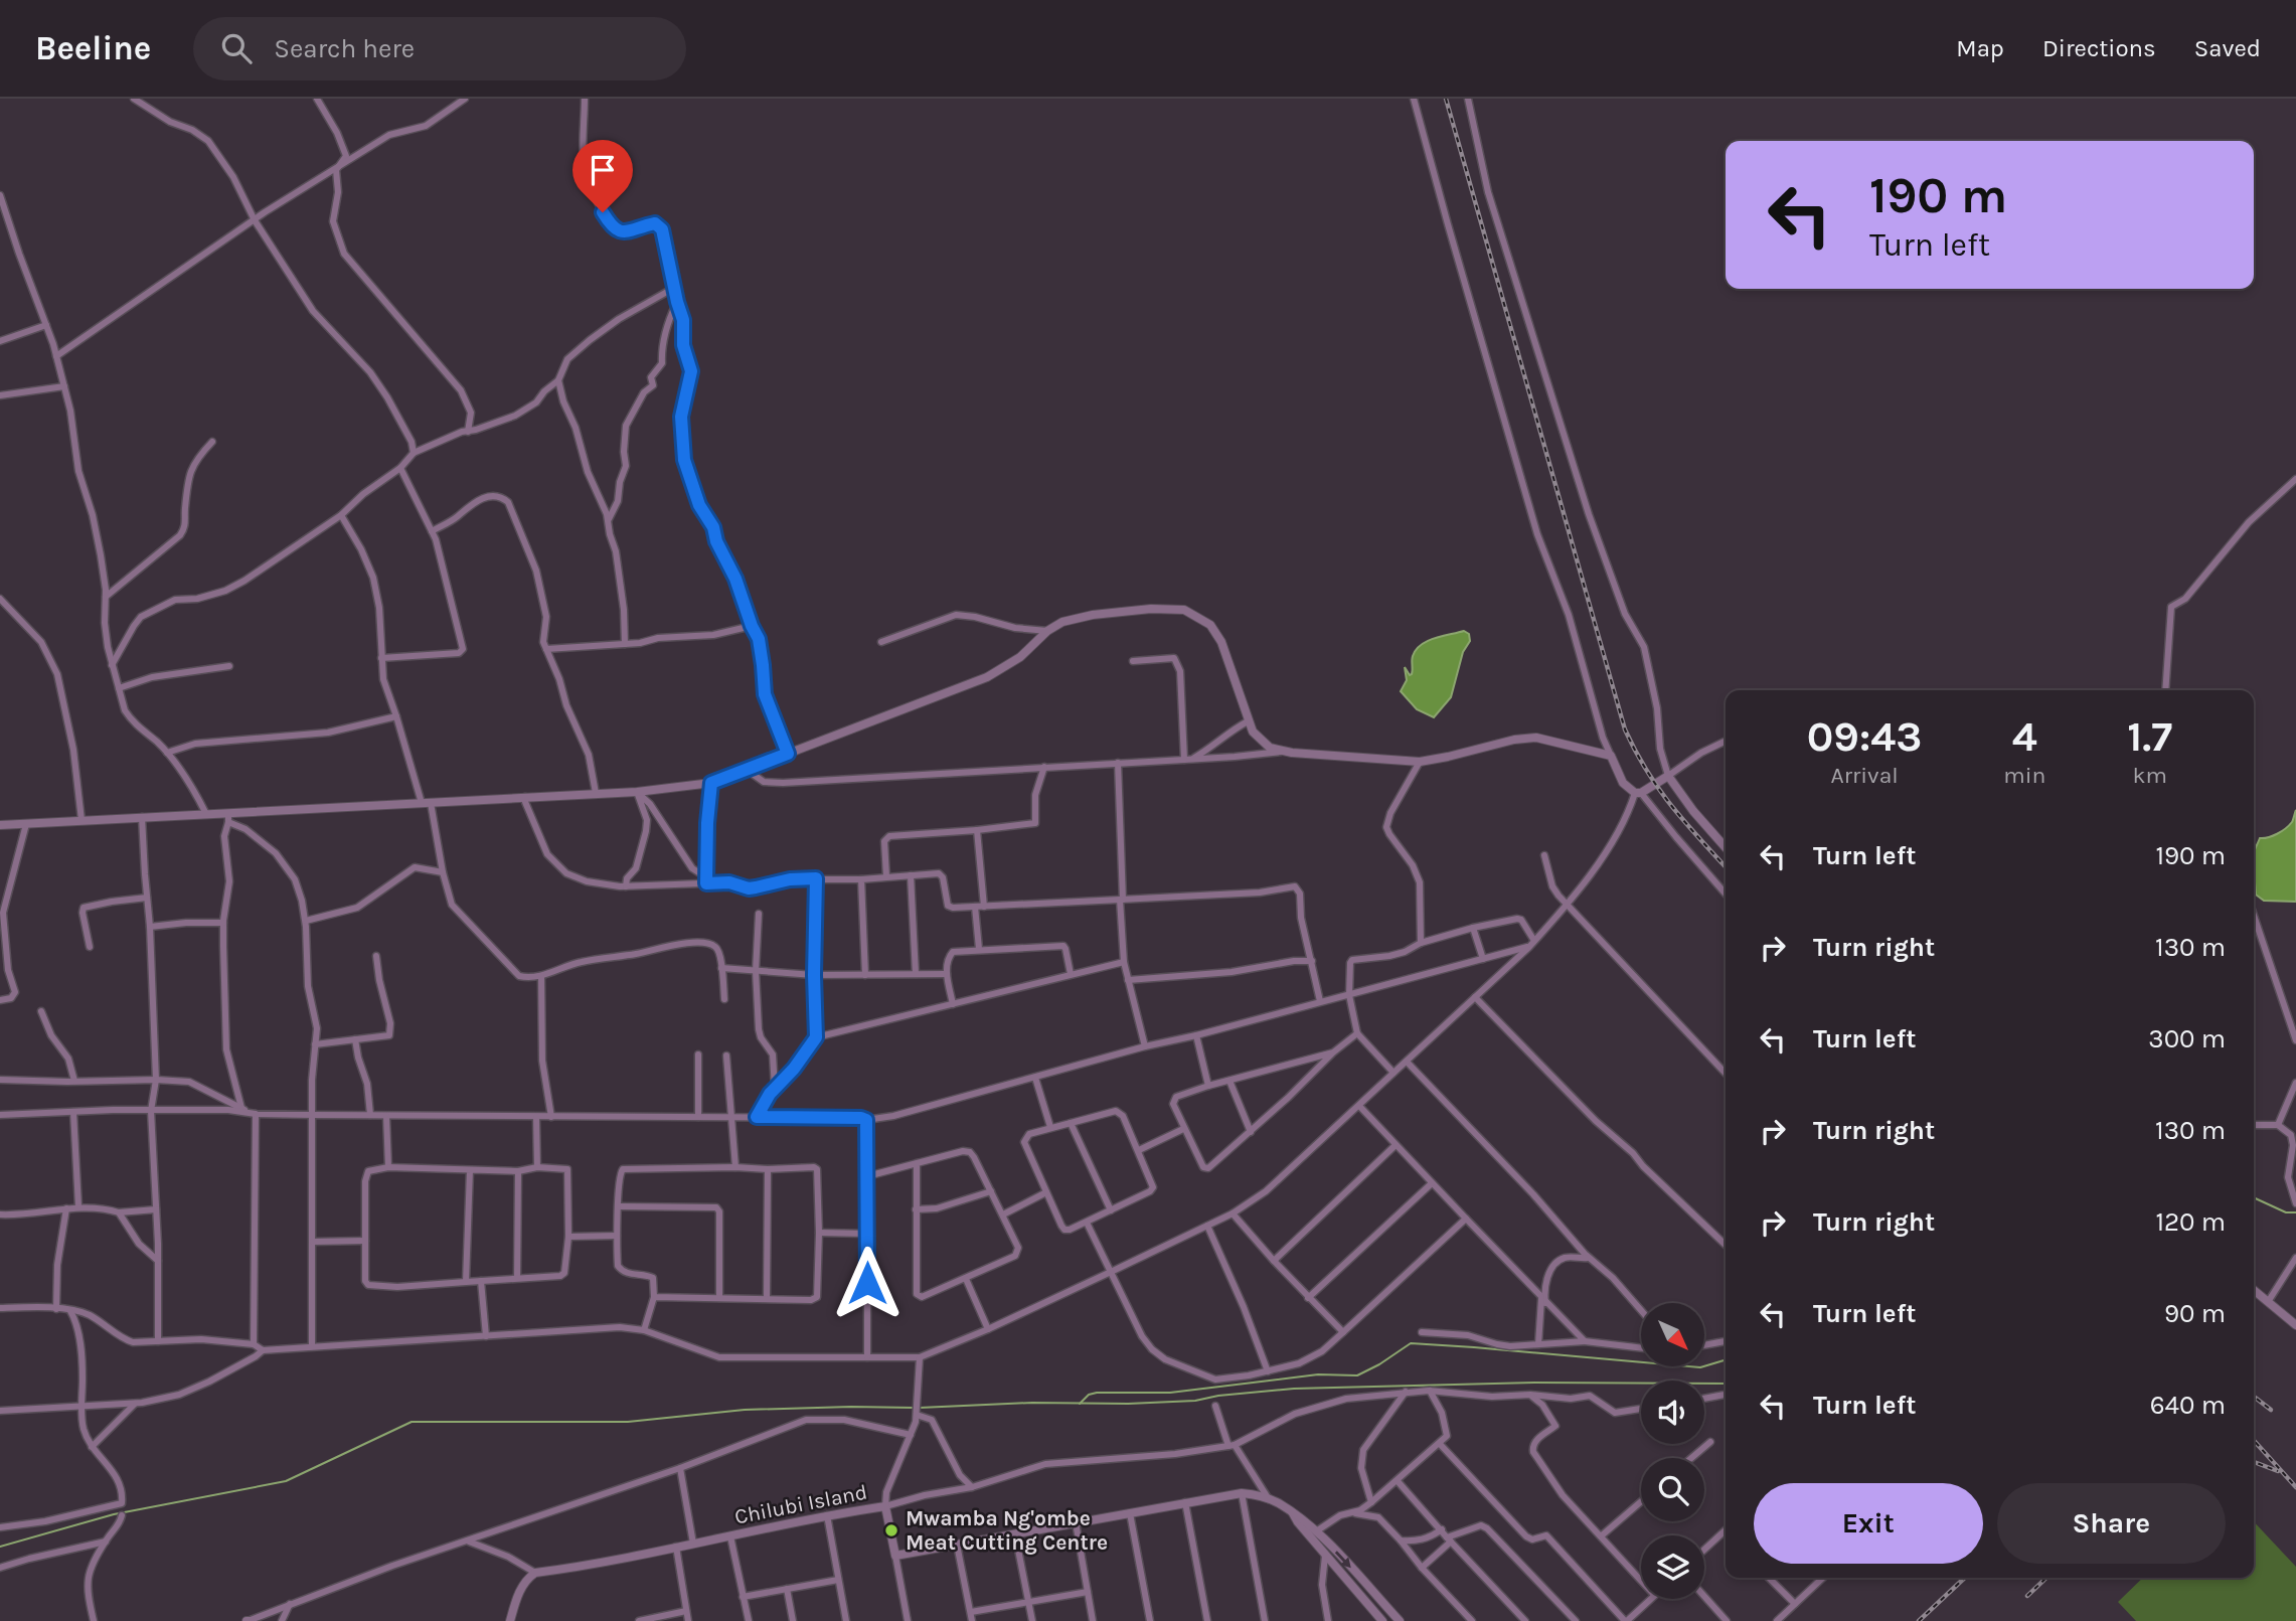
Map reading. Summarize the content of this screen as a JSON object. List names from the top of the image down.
{
  "streets": {
    "street": ["Chilubi Island"]
  },
  "places": ["Mwamba Ng'ombe Meat Cutting Centre"],
  "north": "bottom right",
  "page": {
    "header": "Beeline",
    "search": "Search here",
    "nav": ["Map", "Directions", "Saved"],
    "turn": ["190 m", "Turn left"],
    "eta": [
      "09:43",
      "Arrival",
      "4",
      "min",
      "1.7",
      "km"
    ],
    "list": [
      {
        "name": "Turn left",
        "value": "190 m"
      },
      {
        "name": "Turn right",
        "value": "130 m"
      },
      {
        "name": "Turn left",
        "value": "300 m"
      },
      {
        "name": "Turn right",
        "value": "130 m"
      },
      {
        "name": "Turn right",
        "value": "120 m"
      },
      {
        "name": "Turn left",
        "value": "90 m"
      },
      {
        "name": "Turn left",
        "value": "640 m"
      }
    ],
    "buttons": ["Exit", "Share"]
  }
}
